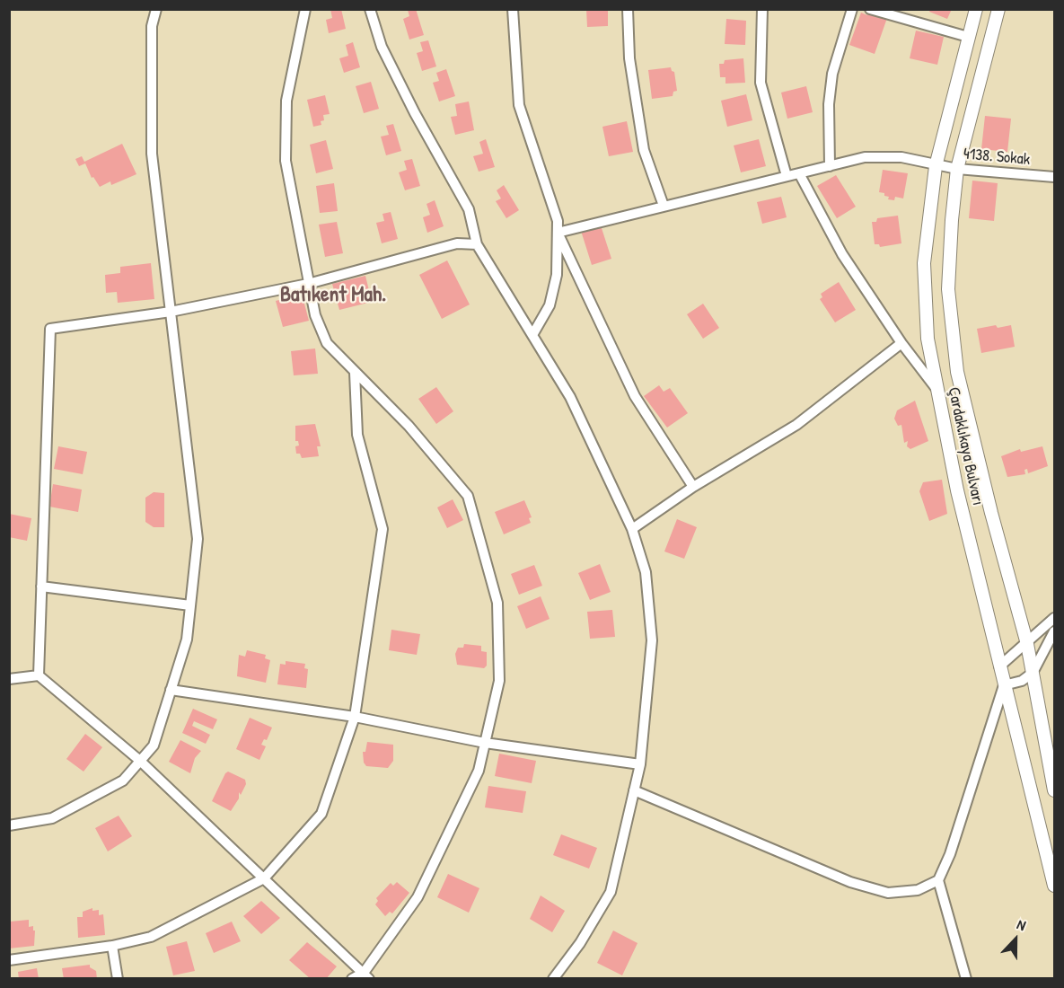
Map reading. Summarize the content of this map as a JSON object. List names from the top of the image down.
{
  "streets": {
    "main road": ["Çardaklıkaya Bulvarı"],
    "street": ["4138. Sokak"]
  },
  "crossings": [
    ["4138. Sokak", "Çardaklıkaya Bulvarı"]
  ],
  "districts": ["Batıkent Mah."],
  "north": "top"
}
